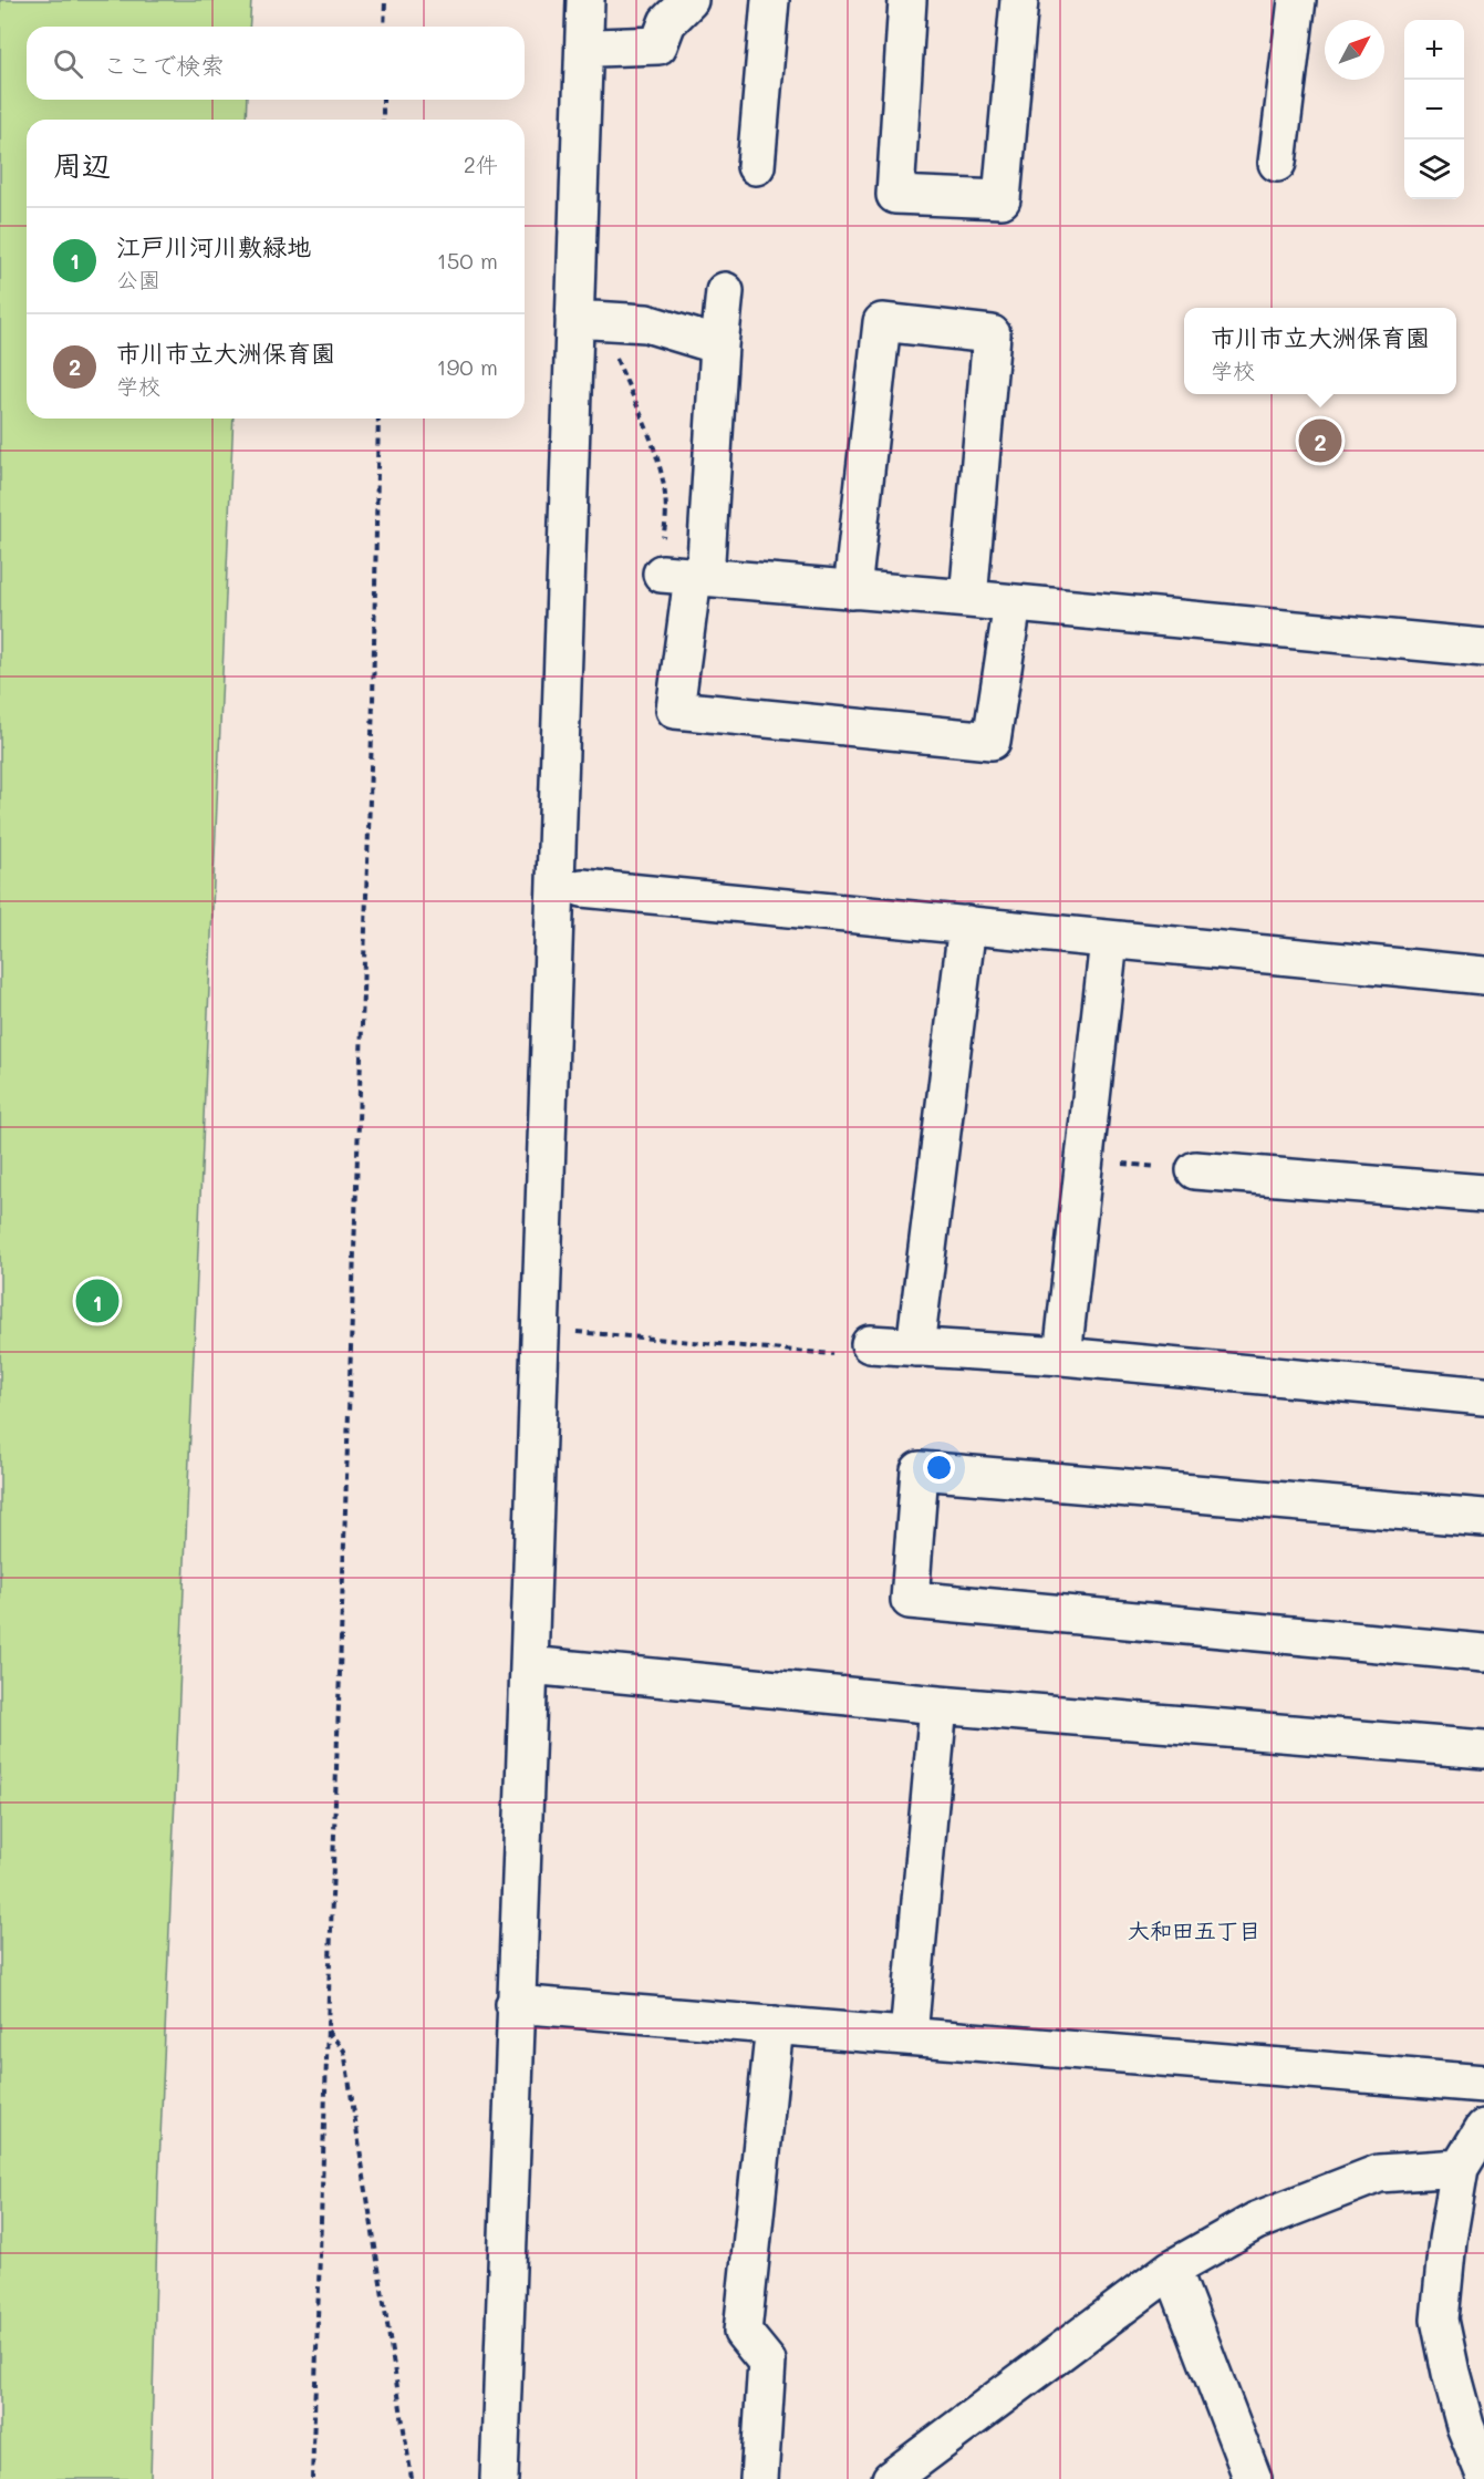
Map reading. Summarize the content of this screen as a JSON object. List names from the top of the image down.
{
  "districts": ["大和田五丁目"],
  "north": "top right",
  "page": {
    "map_buttons": ["+", "−"],
    "search": "ここで検索",
    "heading": ["周辺", "2件"],
    "list": [
      {
        "mark": "1",
        "name": "江戸川河川敷緑地",
        "note": "公園",
        "value": "150 m"
      },
      {
        "mark": "2",
        "name": "市川市立大洲保育園",
        "note": "学校",
        "value": "190 m"
      }
    ],
    "popup": ["市川市立大洲保育園", "学校"],
    "pins": ["2", "1"]
  }
}
